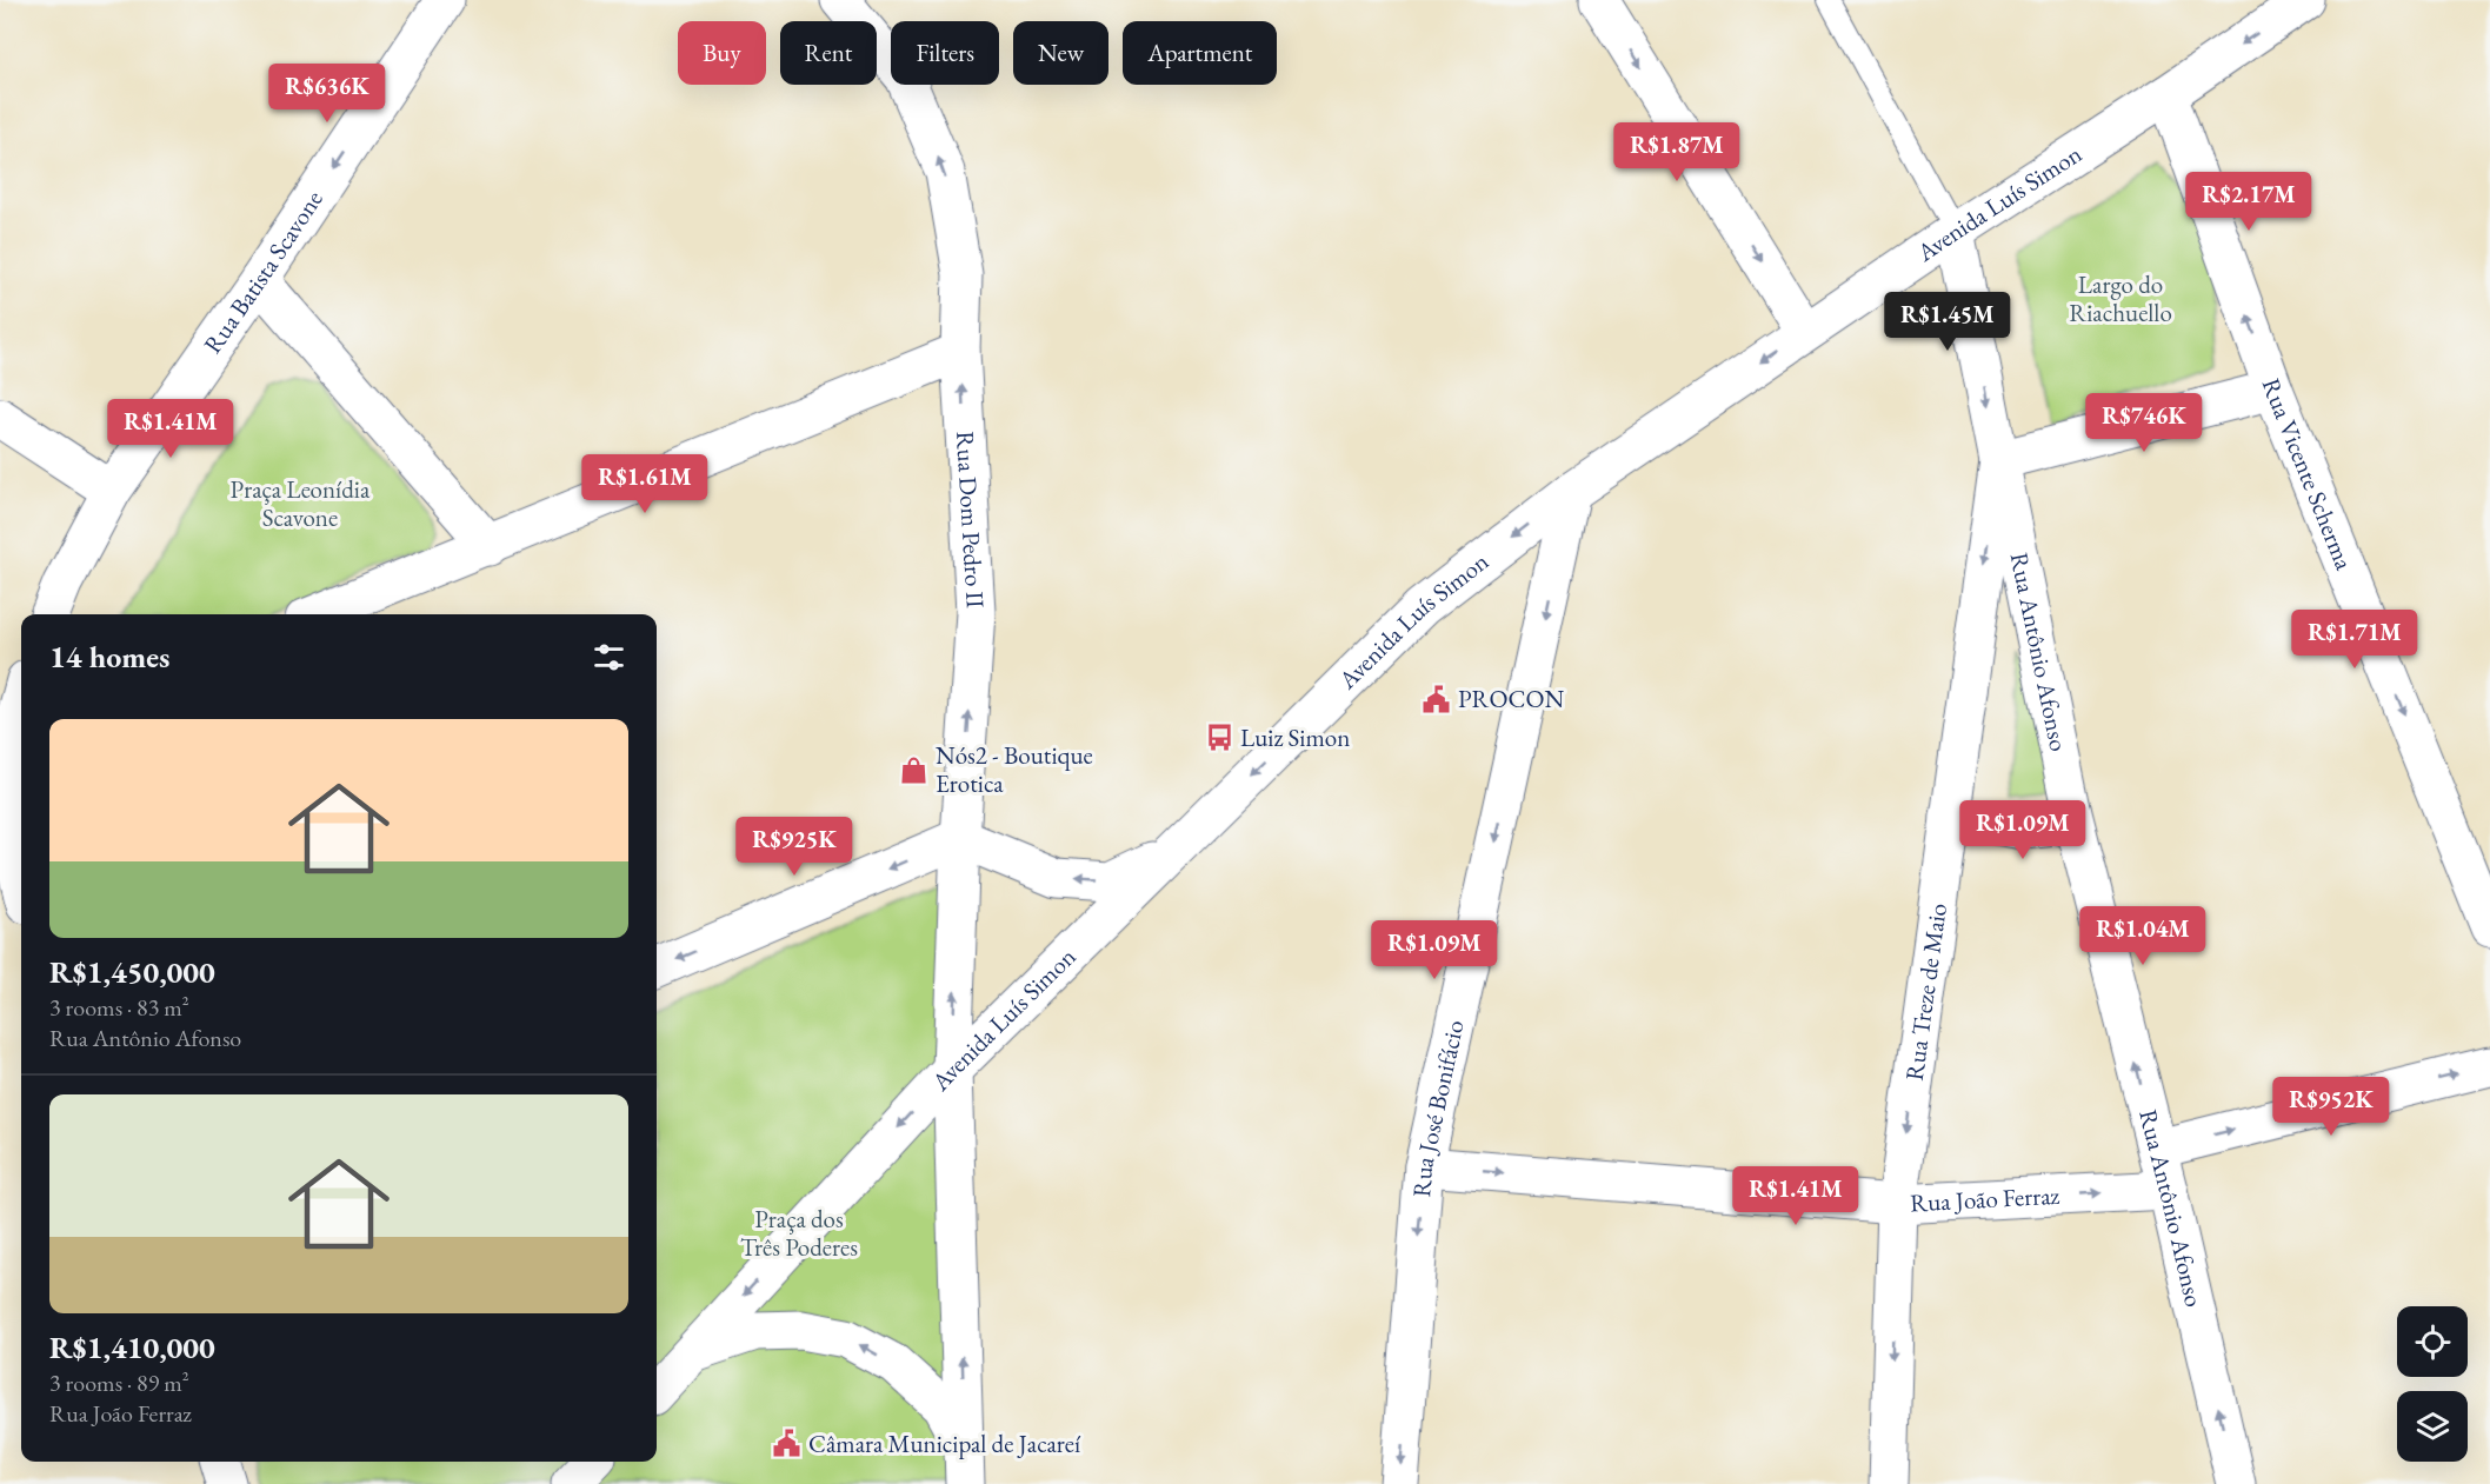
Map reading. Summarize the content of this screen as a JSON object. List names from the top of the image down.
{
  "streets": {
    "street": [
      "Avenida Luís Simon",
      "Rua Batista Scavone",
      "Rua Vicente Scherma",
      "Rua Dom Pedro II",
      "Rua Antônio Afonso",
      "Rua Treze de Maio",
      "Rua José Bonifácio",
      "Rua João Ferraz"
    ]
  },
  "crossings": [
    ["Avenida Luís Simon", "Rua Vicente Scherma"],
    ["Avenida Luís Simon", "Rua Dom Pedro II"],
    ["Avenida Luís Simon", "Rua Antônio Afonso"],
    ["Avenida Luís Simon", "Rua José Bonifácio"],
    ["Rua Antônio Afonso", "Rua Treze de Maio"],
    ["Rua Antônio Afonso", "Rua João Ferraz"],
    ["Rua Treze de Maio", "Rua João Ferraz"],
    ["Rua José Bonifácio", "Rua João Ferraz"]
  ],
  "one_way": [
    "Avenida Luís Simon",
    "Rua Batista Scavone",
    "Rua Dom Pedro II",
    "Rua Treze de Maio",
    "Rua José Bonifácio",
    "Rua João Ferraz"
  ],
  "parks": ["Largo do Riachuello", "Praça Leonídia Scavone", "Praça dos Três Poderes"],
  "places": {
    "public building": ["PROCON", "Câmara Municipal de Jacareí"],
    "bus stop": ["Luiz Simon"],
    "shop": ["Nós2 - Boutique Erotica"]
  },
  "page": {
    "chip": [
      "Buy",
      "Rent",
      "Filters",
      "New",
      "Apartment"
    ],
    "price": [
      "R$636K",
      "R$1.87M",
      "R$2.17M",
      "R$1.45M",
      "R$746K",
      "R$1.41M",
      "R$1.61M",
      "R$1.71M",
      "R$1.09M",
      "R$925K",
      "R$1.04M",
      "R$1.09M",
      "R$952K",
      "R$1.41M"
    ],
    "heading": "14 homes",
    "list": [
      {
        "name": "R$1,450,000",
        "note": "3 rooms · 83 m² · Rua Antônio Afonso"
      },
      {
        "name": "R$1,410,000",
        "note": "3 rooms · 89 m² · Rua João Ferraz"
      }
    ]
  }
}
